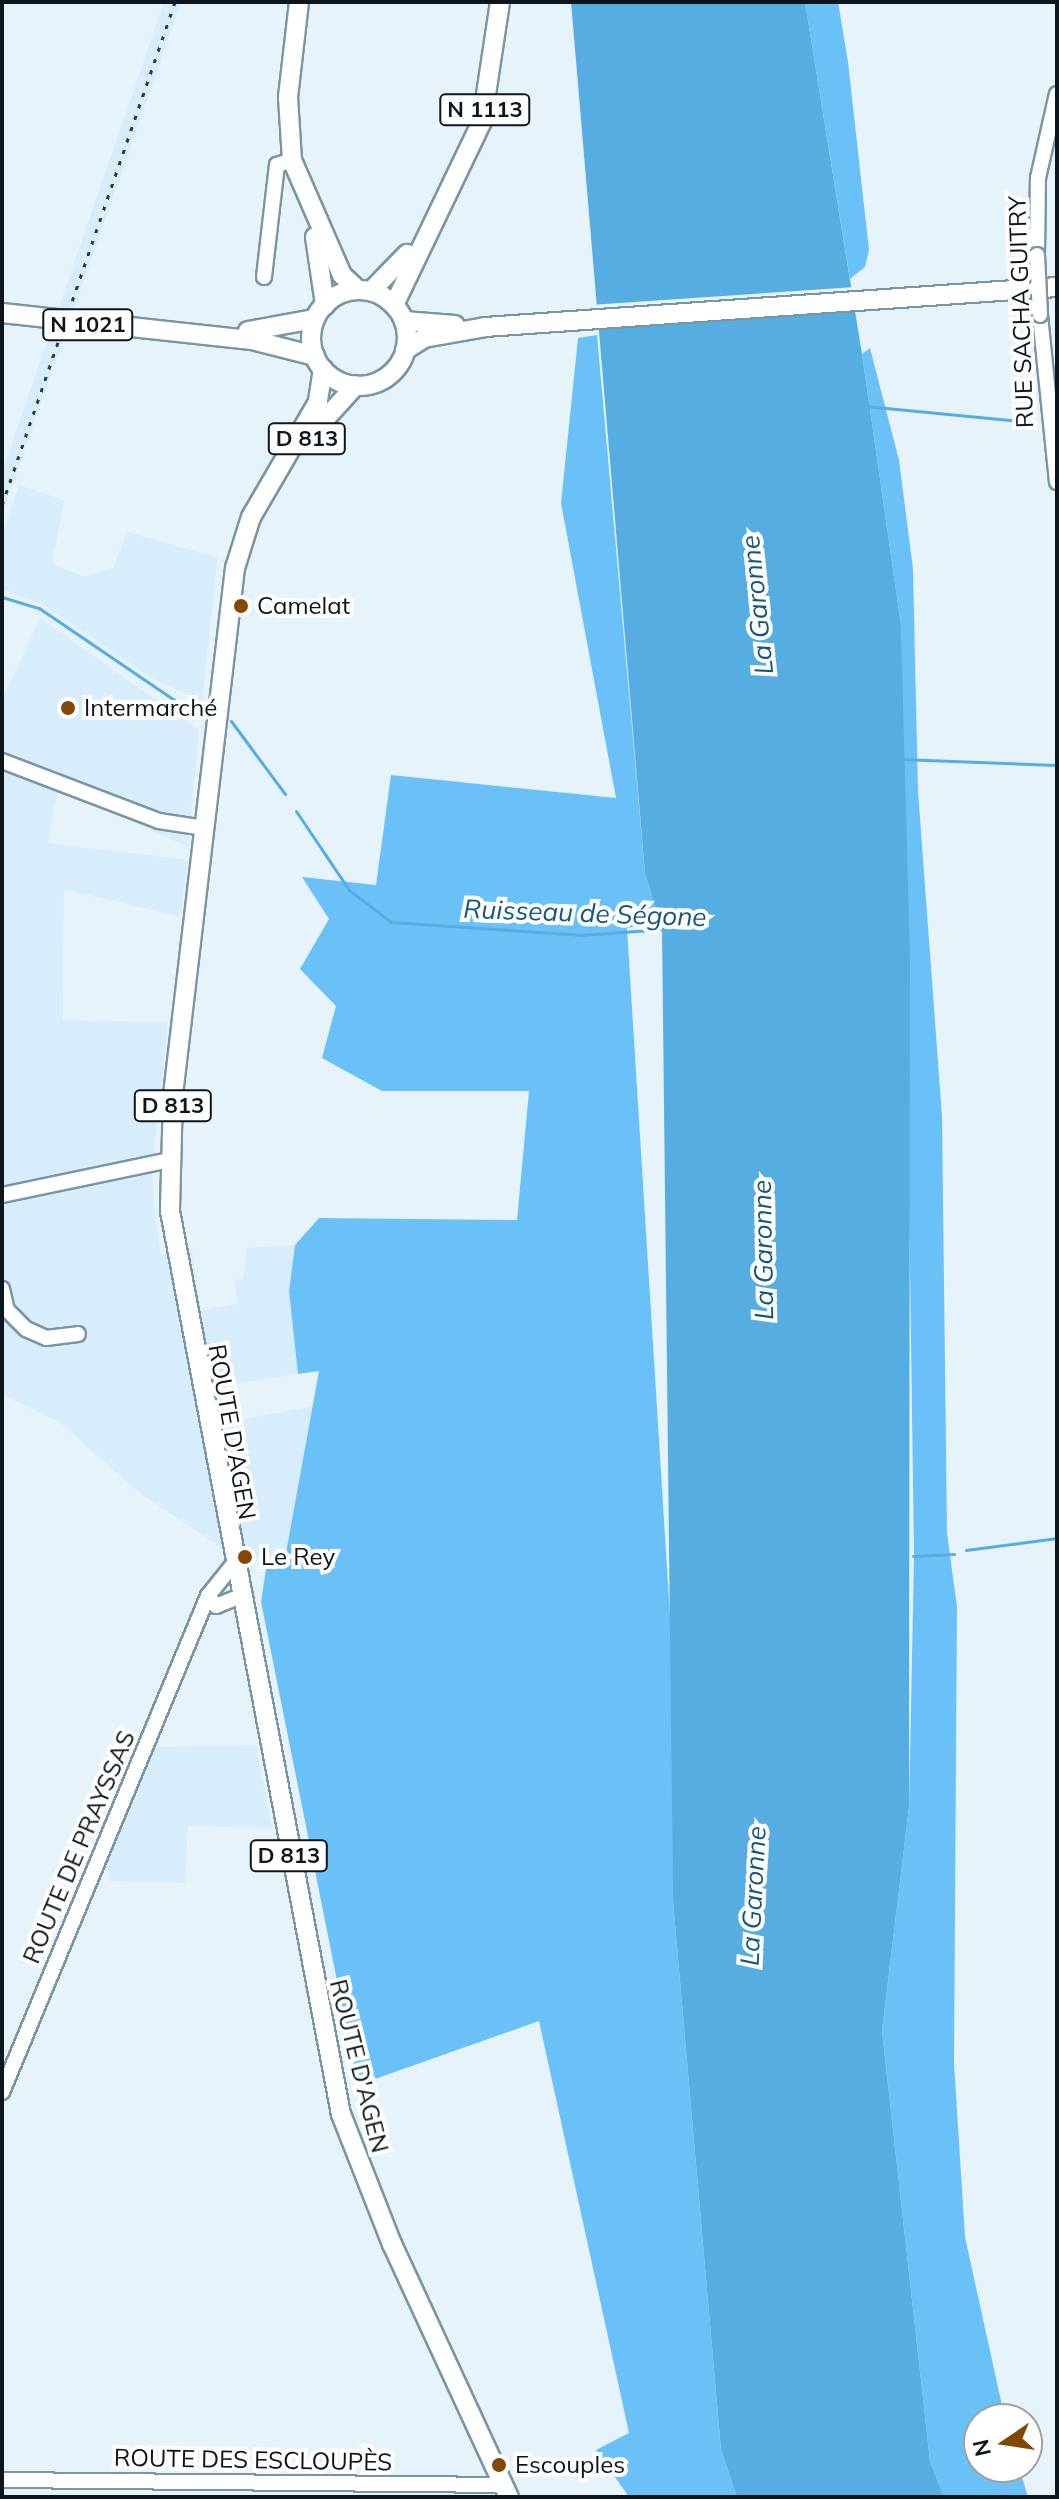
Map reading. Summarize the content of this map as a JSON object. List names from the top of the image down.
{
  "streets": {
    "main road": [
      "N 1113",
      "N 1021",
      "D 813",
      "ROUTE D'AGEN"
    ],
    "street": ["RUE SACHA GUITRY", "ROUTE DE PRAYSSAS", "ROUTE DES ESCLOUPÈS"]
  },
  "crossings": [
    ["N 1113", "N 1021"],
    ["N 1113", "ROUTE D'AGEN"],
    ["N 1021", "ROUTE D'AGEN"],
    ["ROUTE D'AGEN", "ROUTE DES ESCLOUPÈS"]
  ],
  "water": ["La Garonne", "Ruisseau de Ségone"],
  "places": [
    "Camelat",
    "Intermarché",
    "Le Rey",
    "Escouples"
  ],
  "north": "left"
}
